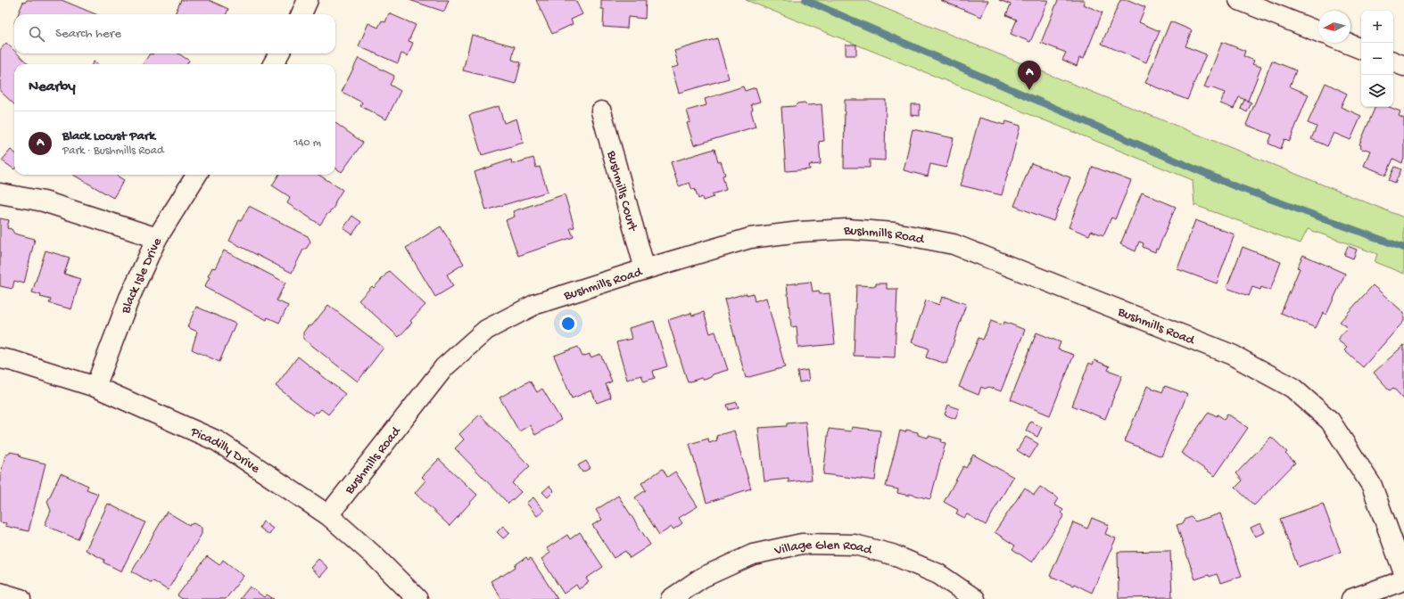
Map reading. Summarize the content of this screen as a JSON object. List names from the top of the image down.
{
  "streets": {
    "street": [
      "Bushmills Court",
      "Bushmills Road",
      "Black Isle Drive",
      "Picadilly Drive",
      "Village Glen Road"
    ]
  },
  "crossings": [
    ["Bushmills Court", "Bushmills Road"],
    ["Bushmills Road", "Picadilly Drive"],
    ["Black Isle Drive", "Picadilly Drive"]
  ],
  "north": "left",
  "page": {
    "map_buttons": ["+", "−"],
    "search": "Search here",
    "pins": "A",
    "heading": "Nearby",
    "list": [
      {
        "mark": "A",
        "name": "Black Locust Park",
        "note": "Park · Bushmills Road",
        "value": "140 m"
      }
    ]
  }
}
